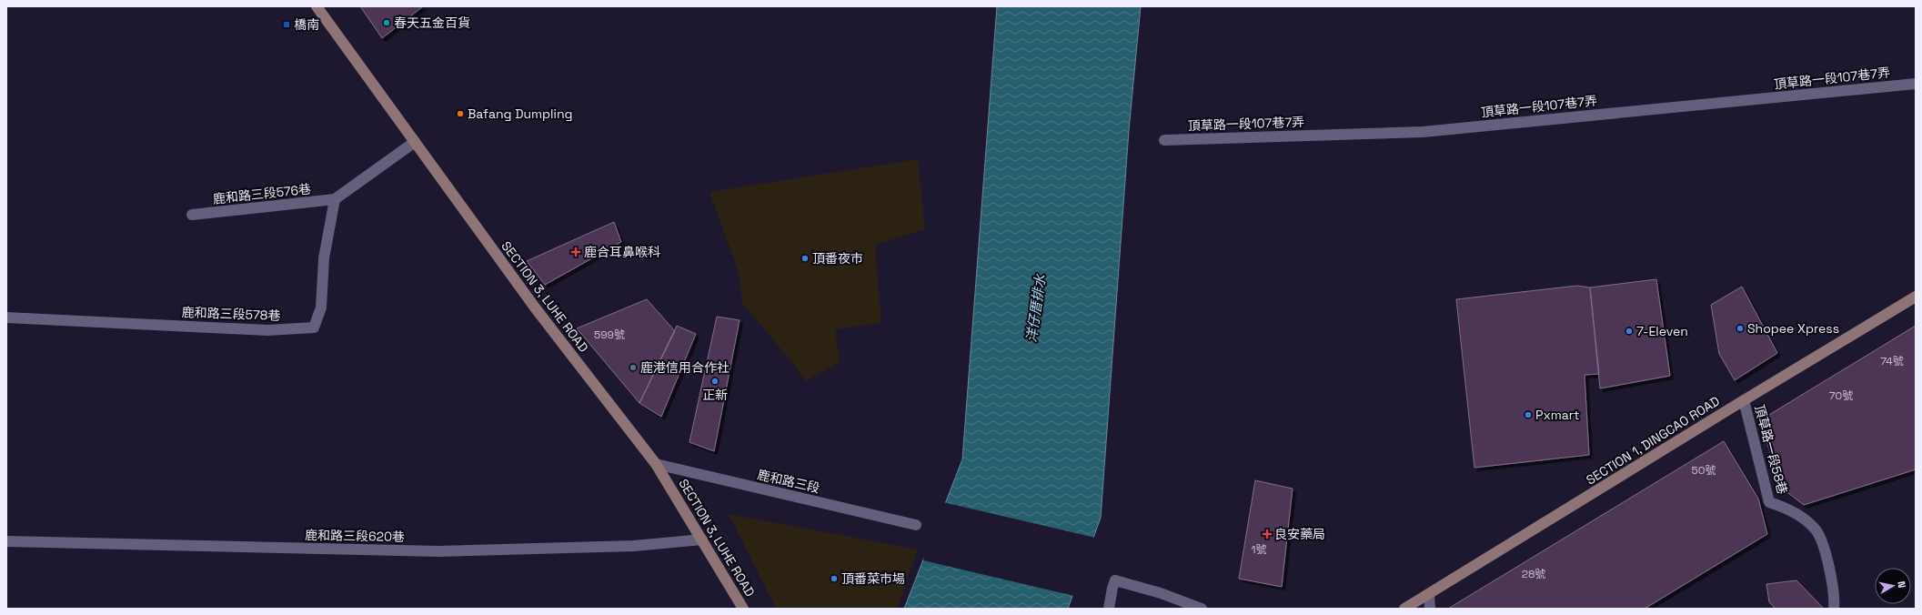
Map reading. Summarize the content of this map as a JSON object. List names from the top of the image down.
{
  "streets": {
    "main road": ["SECTION 3, LUHE ROAD", "SECTION 1, DINGCAO ROAD"],
    "street": [
      "頂草路一段107巷7弄",
      "鹿和路三段576巷",
      "鹿和路三段578巷",
      "頂草路一段58巷",
      "鹿和路三段",
      "鹿和路三段620巷"
    ]
  },
  "crossings": [
    ["鹿和路三段576巷", "鹿和路三段578巷"],
    ["SECTION 3, LUHE ROAD", "鹿和路三段"],
    ["SECTION 3, LUHE ROAD", "鹿和路三段620巷"],
    ["SECTION 1, DINGCAO ROAD", "頂草路一段58巷"]
  ],
  "water": ["洋仔厝排水"],
  "places": {
    "other": [
      "春天五金百貨",
      "Bafang Dumpling",
      "頂番夜市",
      "Shopee Xpress",
      "7-Eleven",
      "鹿港信用合作社",
      "正新",
      "Pxmart",
      "頂番菜市場"
    ],
    "transit": ["橋南"],
    "health": ["鹿合耳鼻喉科", "良安藥局"]
  },
  "house_numbers": [
    "599號",
    "74號",
    "70號",
    "50號",
    "1號",
    "28號"
  ],
  "north": "right"
}
